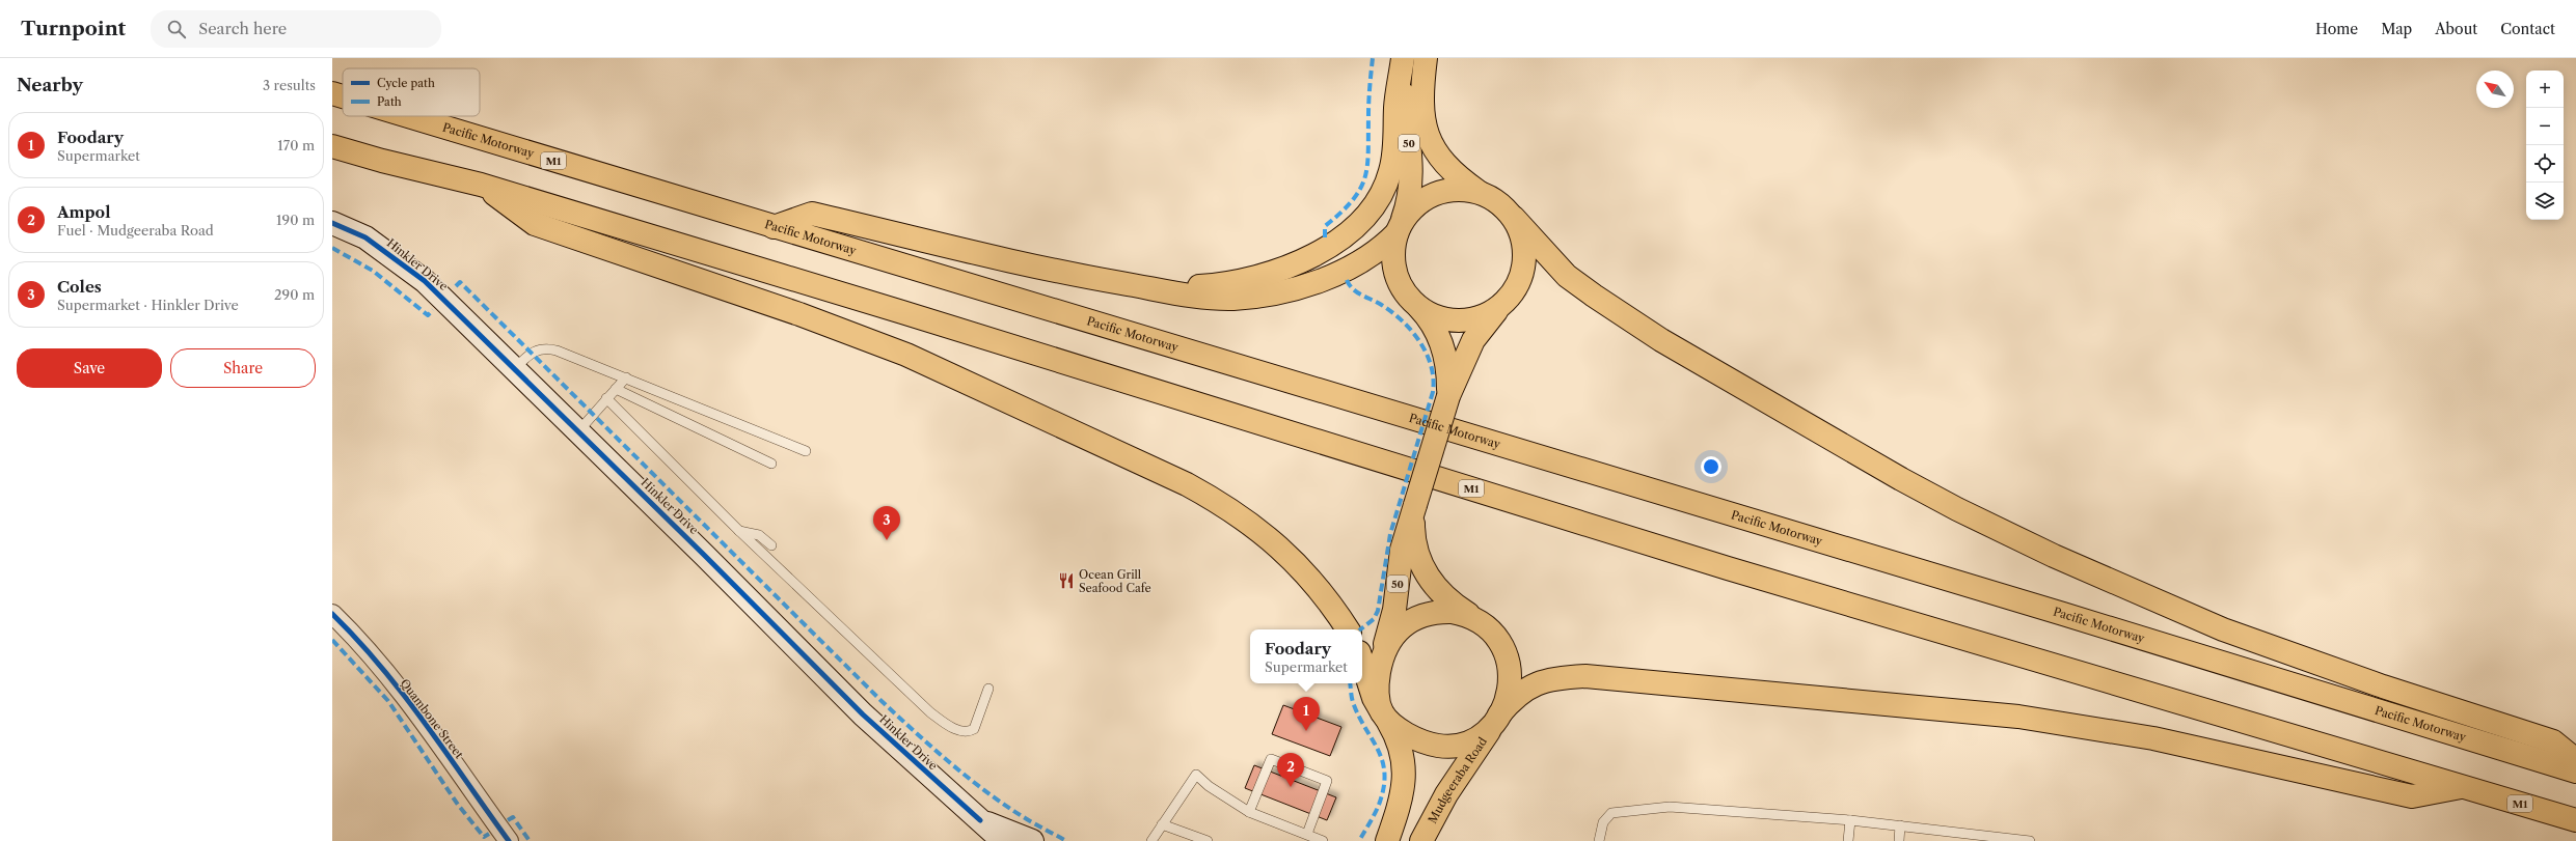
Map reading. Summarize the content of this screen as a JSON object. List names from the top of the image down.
{
  "streets": {
    "main road": [
      "Pacific Motorway",
      "50",
      "M1",
      "Hinkler Drive",
      "Mudgeeraba Road"
    ],
    "street": ["Quambone Street"]
  },
  "crossings": [
    ["50", "Mudgeeraba Road"]
  ],
  "places": {
    "restaurant": ["Ocean Grill Seafood Cafe"]
  },
  "legend": ["Cycle path", "Path"],
  "north": "top left",
  "page": {
    "header": "Turnpoint",
    "search": "Search here",
    "nav": [
      "Home",
      "Map",
      "About",
      "Contact"
    ],
    "heading": ["Nearby", "3 results"],
    "map_buttons": ["+", "−"],
    "list": [
      {
        "mark": "1",
        "name": "Foodary",
        "note": "Supermarket",
        "value": "170 m"
      },
      {
        "mark": "2",
        "name": "Ampol",
        "note": "Fuel · Mudgeeraba Road",
        "value": "190 m"
      },
      {
        "mark": "3",
        "name": "Coles",
        "note": "Supermarket · Hinkler Drive",
        "value": "290 m"
      }
    ],
    "buttons": ["Save", "Share"],
    "pins": ["3", "1", "2"],
    "popup": ["Foodary", "Supermarket"]
  }
}
